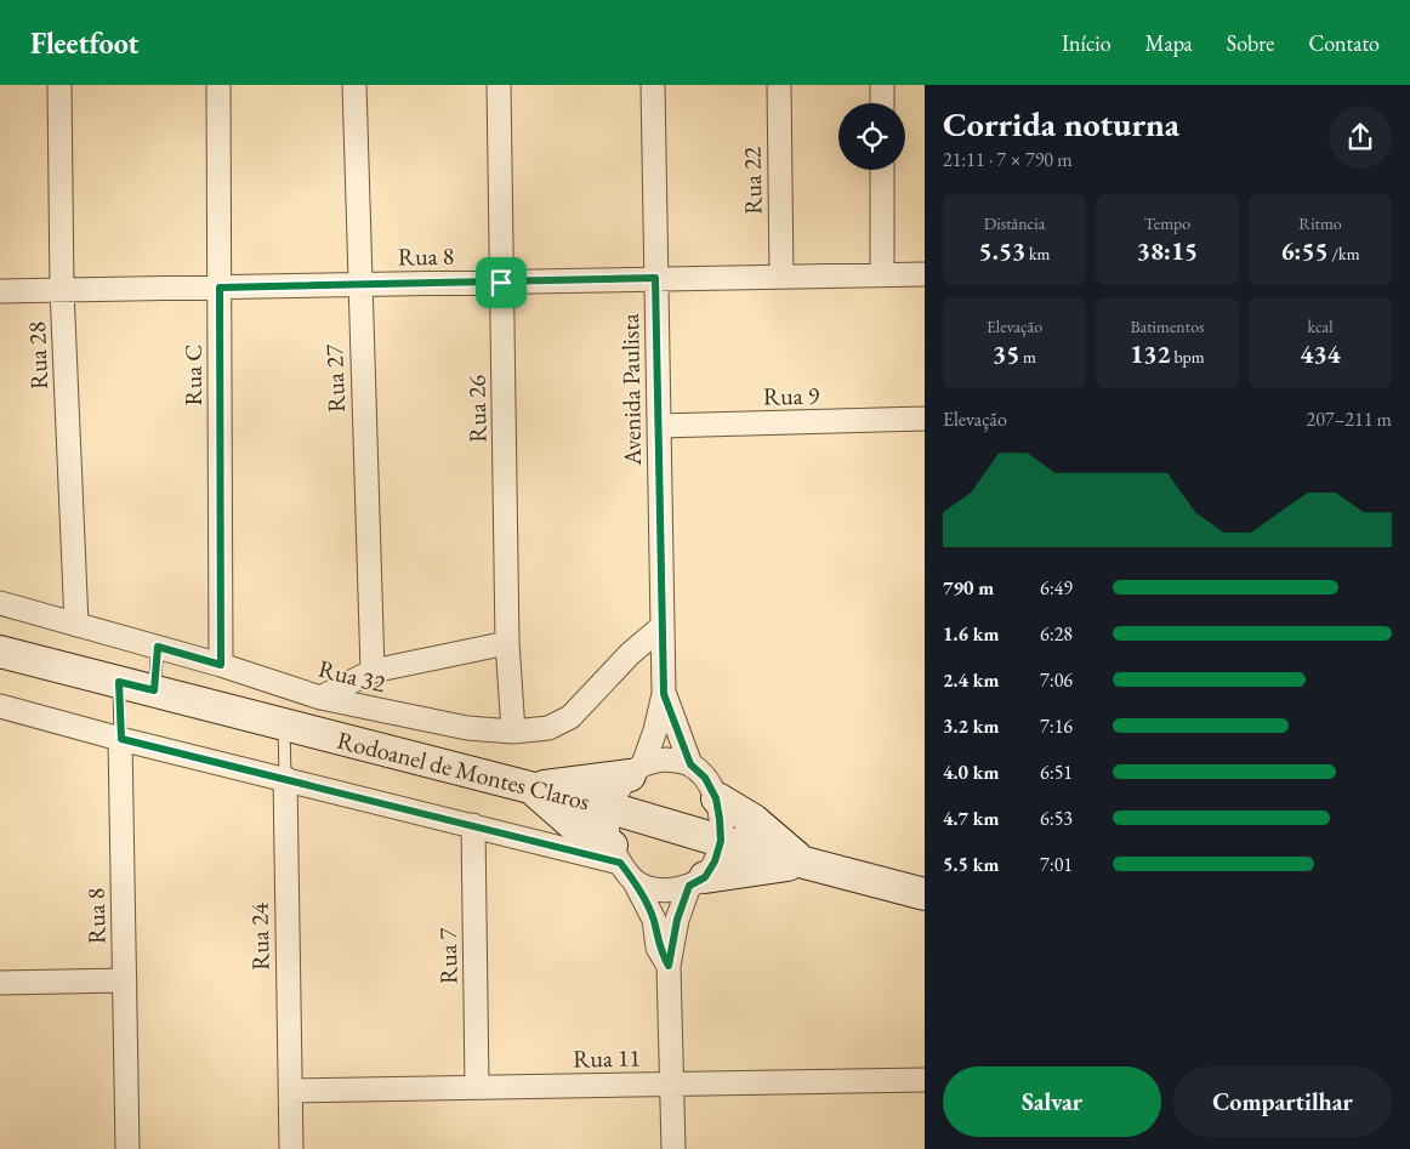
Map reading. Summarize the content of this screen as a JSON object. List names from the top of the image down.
{
  "streets": {
    "main road": ["Rodoanel de Montes Claros"],
    "street": [
      "Rua 22",
      "Rua 8",
      "Rua 28",
      "Rua C",
      "Rua 27",
      "Avenida Paulista",
      "Rua 9",
      "Rua 26",
      "Rua 32",
      "Rua 24",
      "Rua 7",
      "Rua 11"
    ]
  },
  "crossings": [
    ["Rua 22", "Rua 8"],
    ["Rua 8", "Rua 28"],
    ["Rua 8", "Rua C"],
    ["Rua 8", "Rua 27"],
    ["Rua 8", "Avenida Paulista"],
    ["Rua 8", "Rua 26"],
    ["Rua 8", "Rodoanel de Montes Claros"],
    ["Rua 28", "Rua 32"],
    ["Rua C", "Rua 32"],
    ["Avenida Paulista", "Rua 9"],
    ["Avenida Paulista", "Rua 32"],
    ["Avenida Paulista", "Rodoanel de Montes Claros"],
    ["Rua 26", "Rua 32"],
    ["Rodoanel de Montes Claros", "Rua 24"],
    ["Rua 24", "Rua 11"],
    ["Rua 7", "Rua 11"]
  ],
  "page": {
    "header": "Fleetfoot",
    "nav": [
      "Início",
      "Mapa",
      "Sobre",
      "Contato"
    ],
    "heading": ["Corrida noturna", "21:11 · 7 × 790 m"],
    "stats": [
      ["Distância", "5.53 km"],
      ["Tempo", "38:15"],
      ["Ritmo", "6:55 /km"],
      ["Elevação", "35 m"],
      ["Batimentos", "132 bpm"],
      ["kcal", "434"]
    ],
    "chart": ["Elevação", "207–211 m"],
    "list": [
      {
        "name": "790 m",
        "note": "6:49"
      },
      {
        "name": "1.6 km",
        "note": "6:28"
      },
      {
        "name": "2.4 km",
        "note": "7:06"
      },
      {
        "name": "3.2 km",
        "note": "7:16"
      },
      {
        "name": "4.0 km",
        "note": "6:51"
      },
      {
        "name": "4.7 km",
        "note": "6:53"
      },
      {
        "name": "5.5 km",
        "note": "7:01"
      }
    ],
    "buttons": ["Salvar", "Compartilhar"]
  }
}
